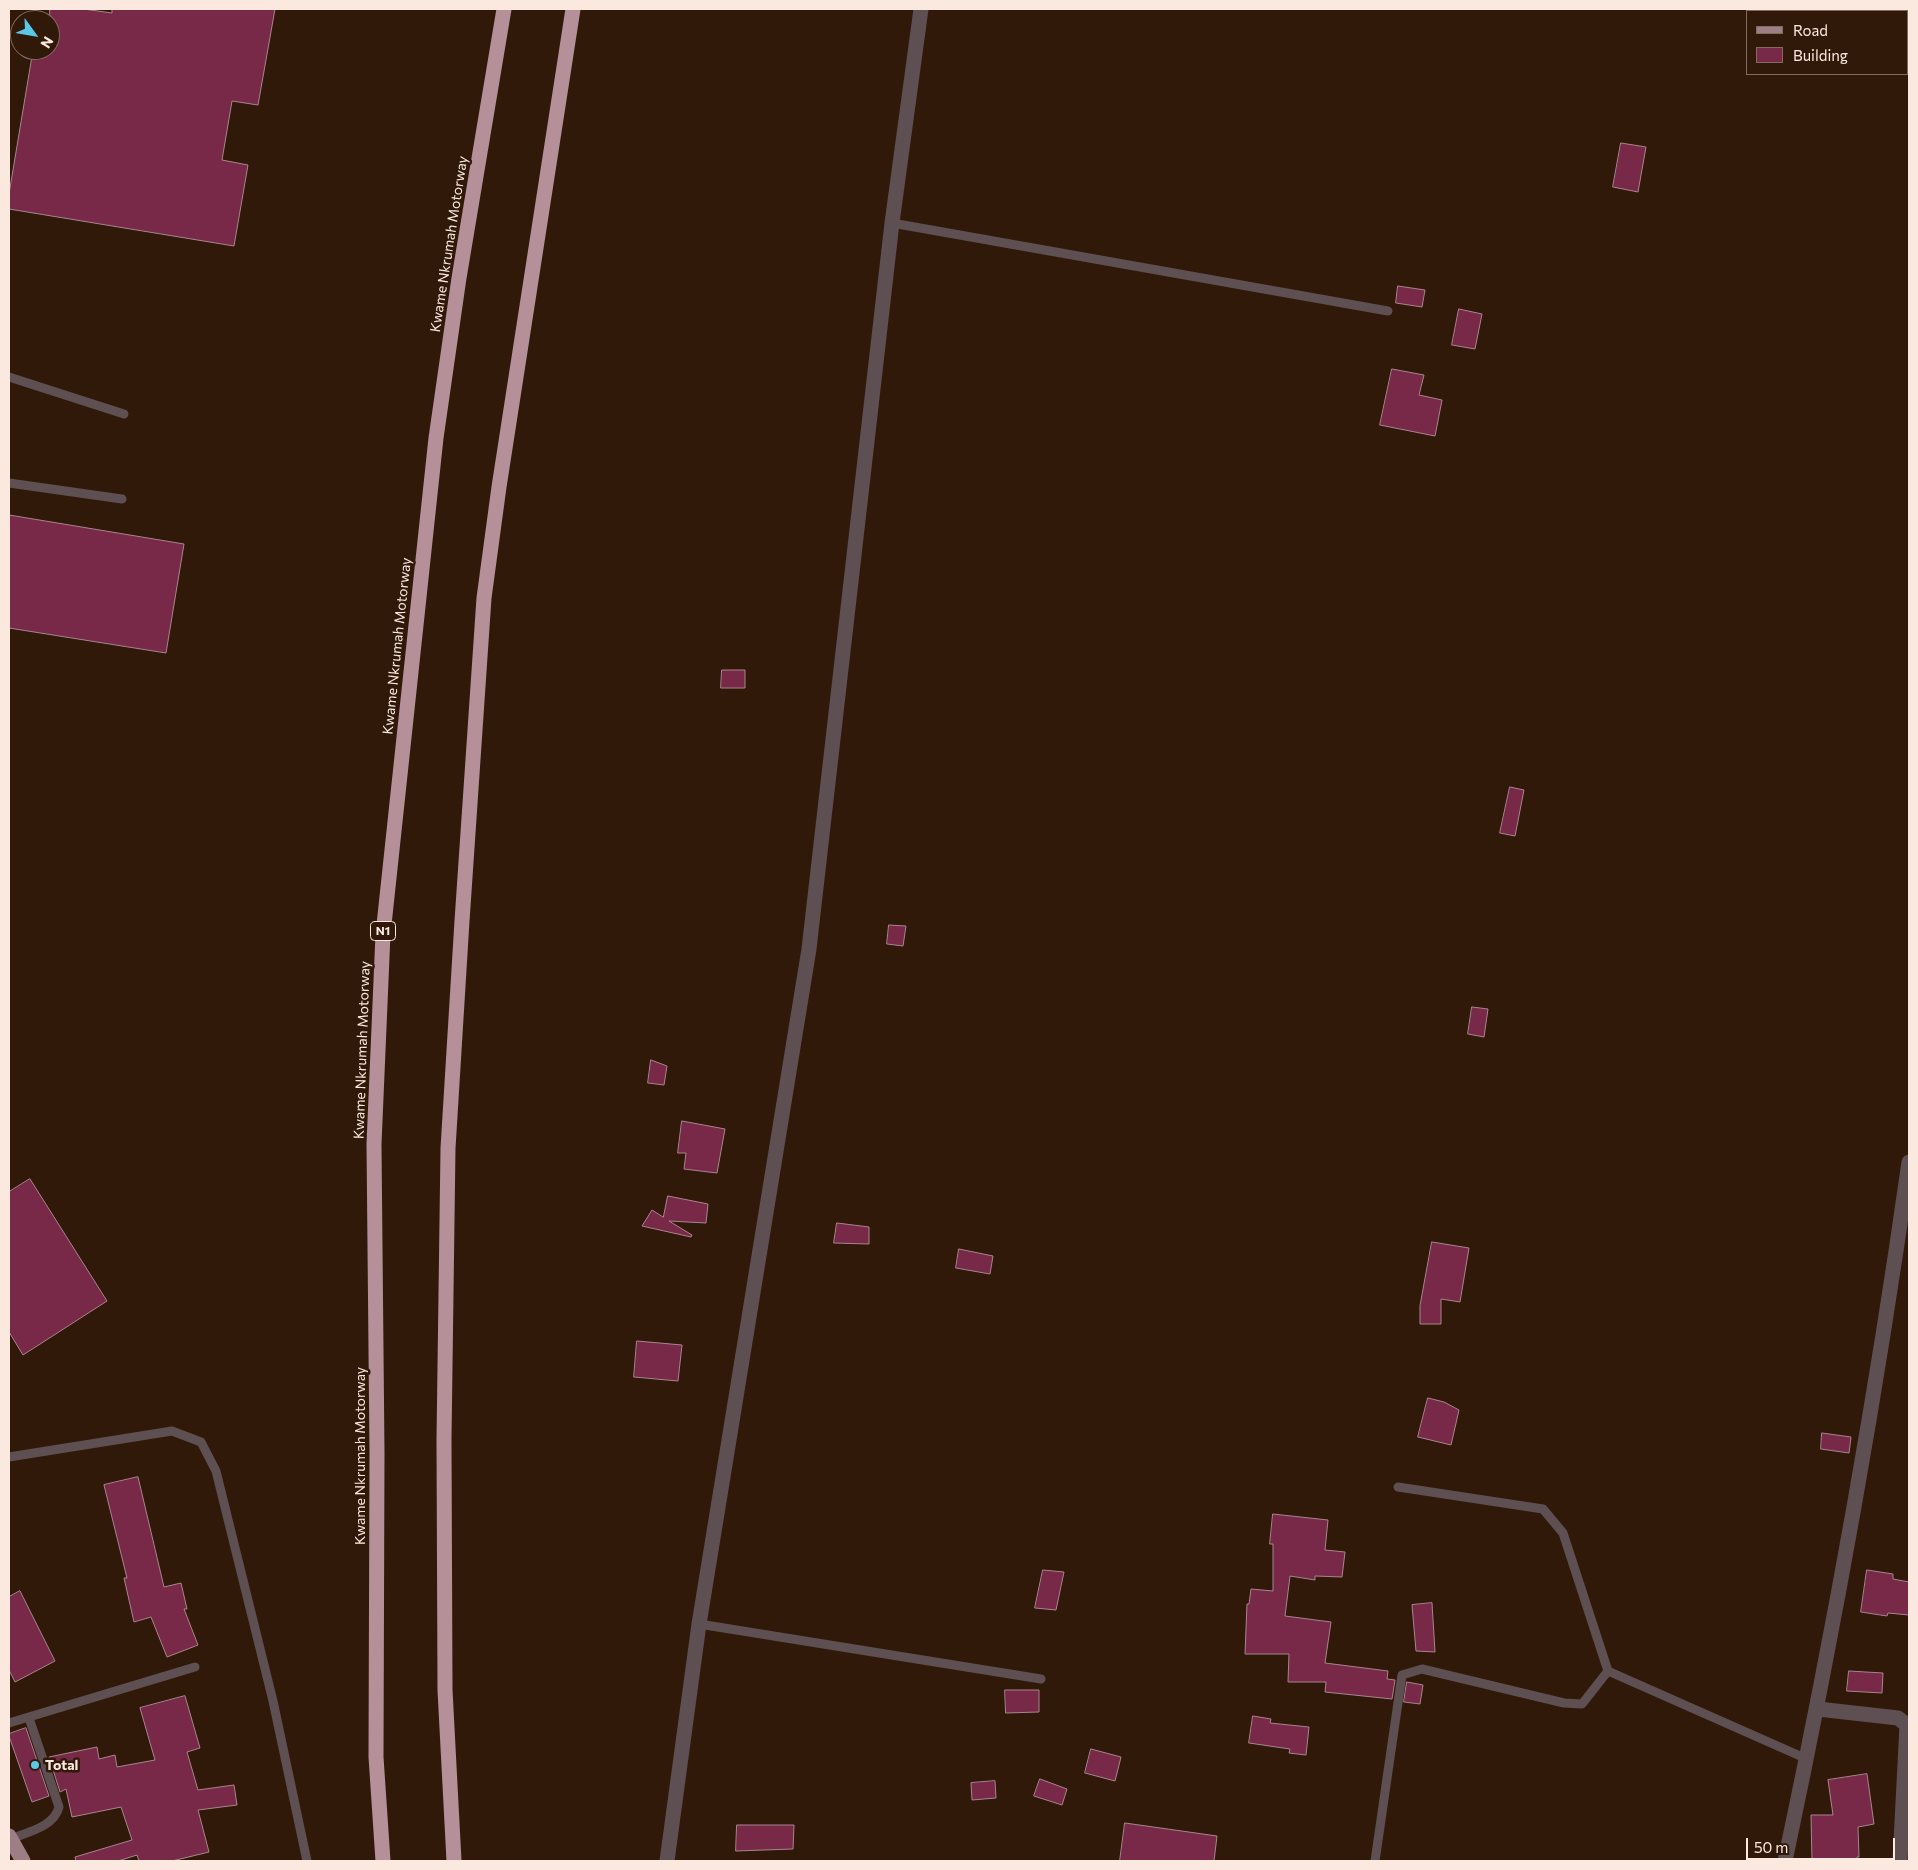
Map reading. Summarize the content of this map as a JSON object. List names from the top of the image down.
{
  "streets": {
    "highway": ["Kwame Nkrumah Motorway", "N1"]
  },
  "places": ["Total"],
  "legend": ["Road", "Building"],
  "scale_bar": "50 m",
  "north": "bottom right"
}
